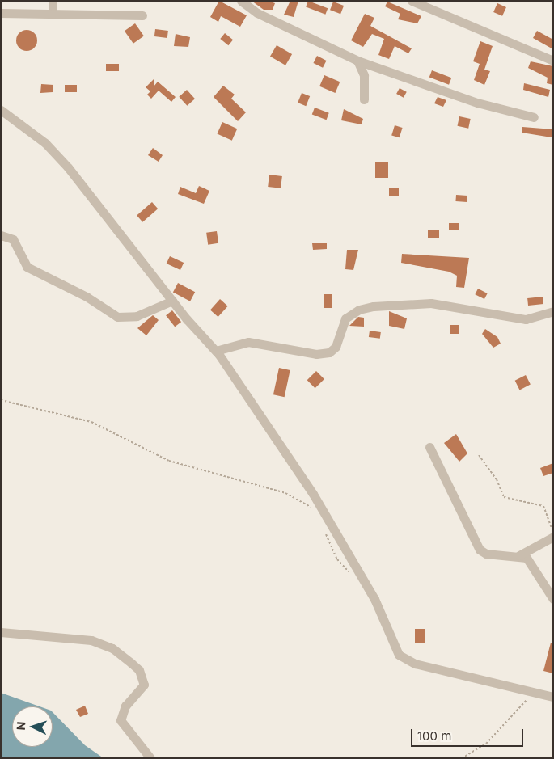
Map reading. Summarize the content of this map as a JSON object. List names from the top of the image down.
{
  "scale_bar": "100 m",
  "north": "left"
}
